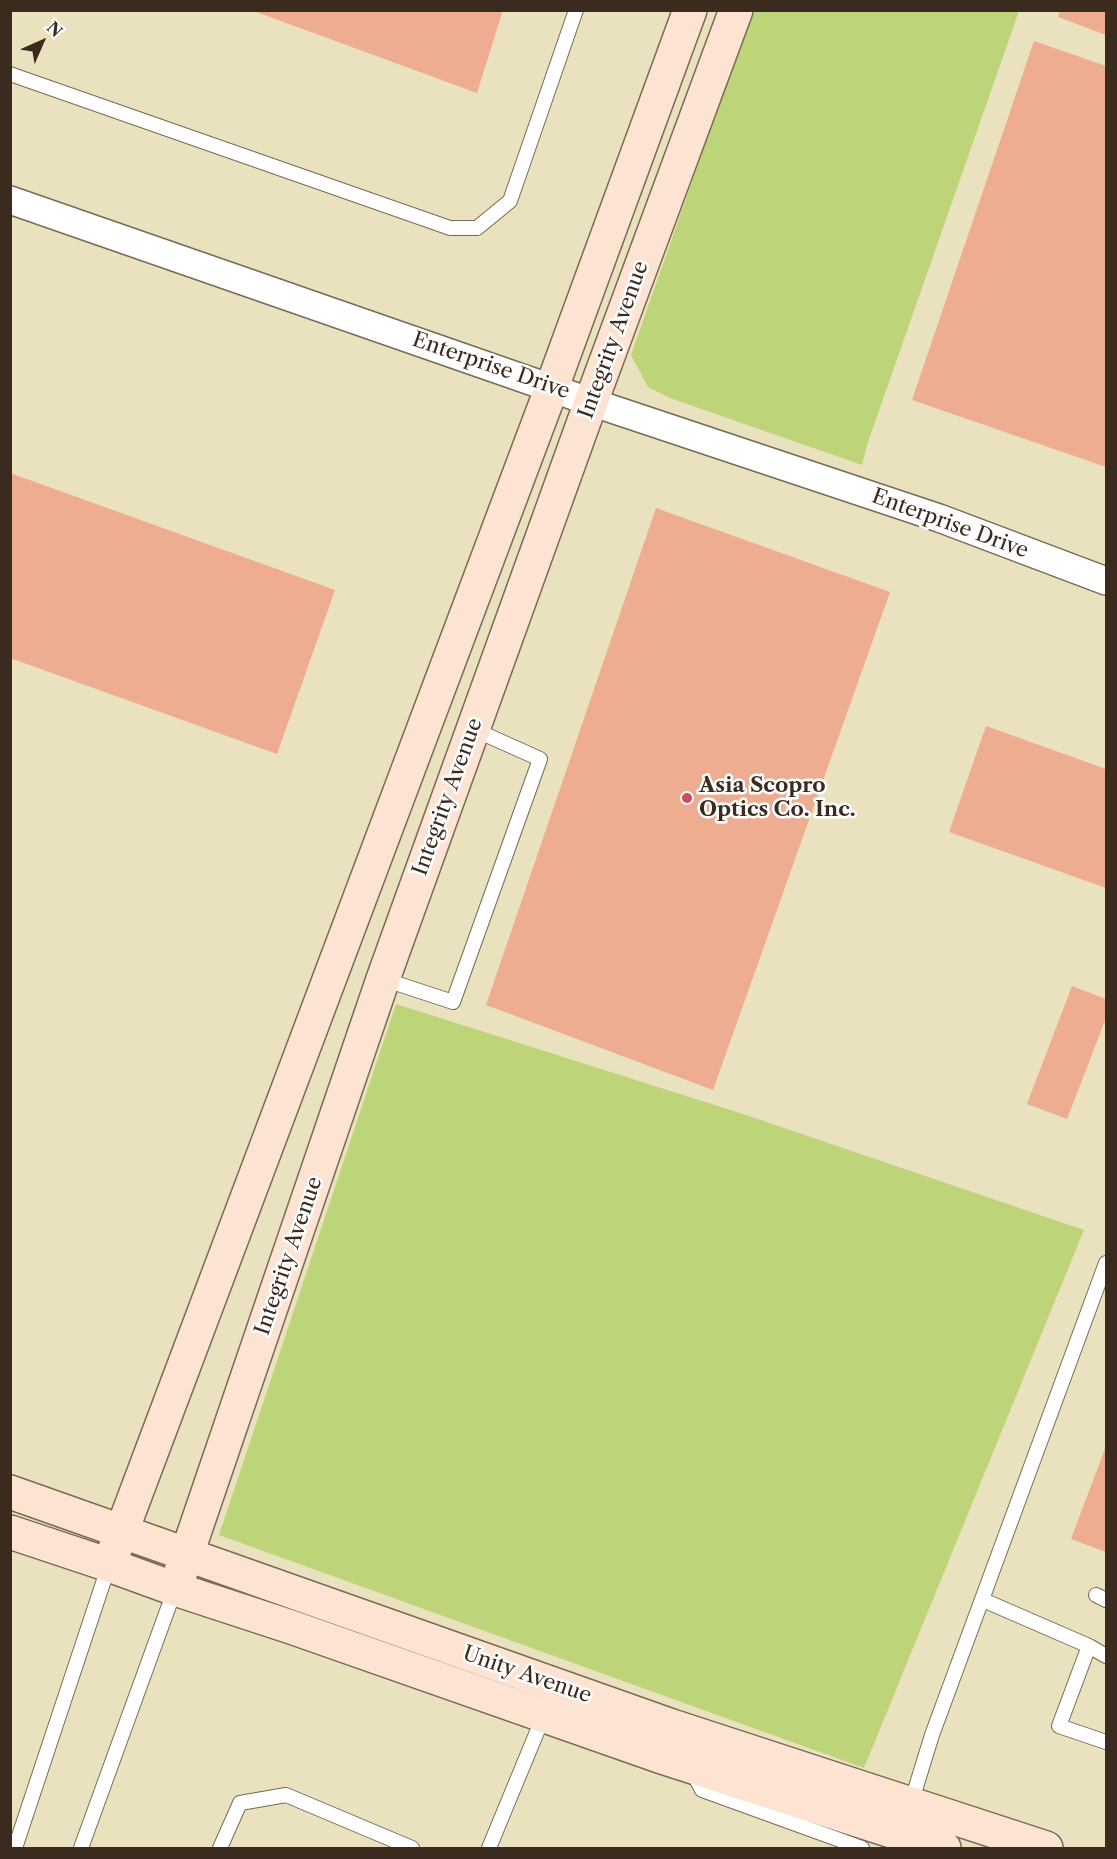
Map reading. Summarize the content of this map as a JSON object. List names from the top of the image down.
{
  "streets": {
    "street": ["Integrity Avenue", "Enterprise Drive", "Unity Avenue"]
  },
  "crossings": [
    ["Integrity Avenue", "Enterprise Drive"],
    ["Integrity Avenue", "Unity Avenue"]
  ],
  "places": ["Asia Scopro Optics Co. Inc."],
  "north": "top right"
}
